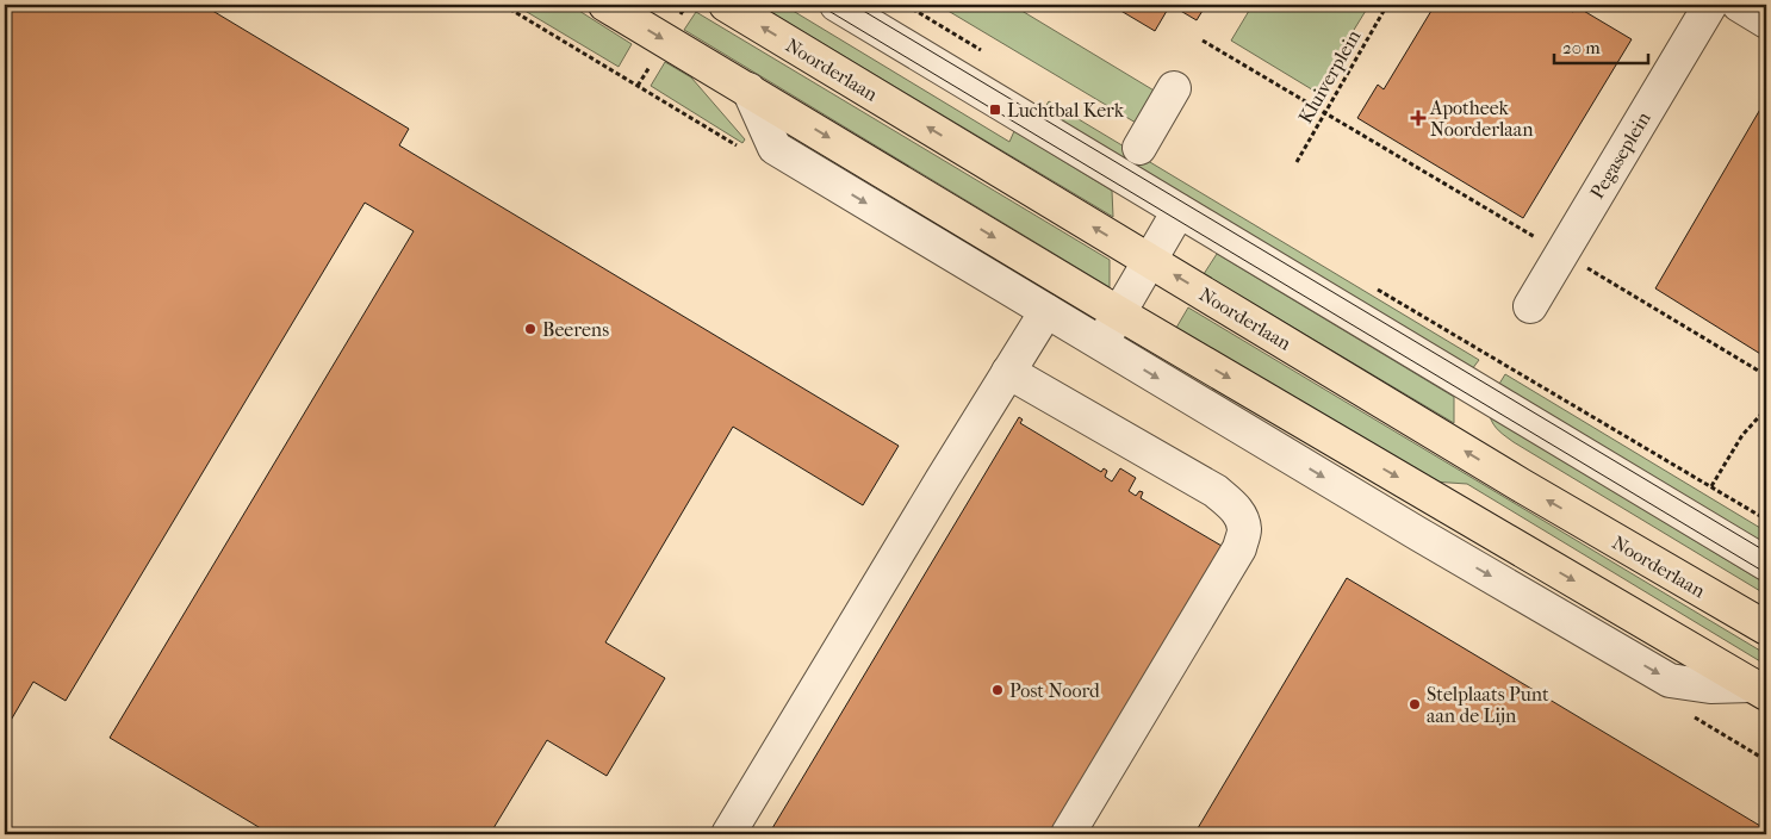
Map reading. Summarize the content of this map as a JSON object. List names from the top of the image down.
{
  "streets": {
    "main road": ["Noorderlaan"],
    "street": ["Pegaseplein"],
    "path": ["Kluiverplein"]
  },
  "places": {
    "transit": ["Luchtbal Kerk"],
    "health": ["Apotheek Noorderlaan"],
    "other": ["Beerens", "Post Noord", "Stelplaats Punt aan de Lijn"]
  },
  "scale_bar": "20 m"
}
